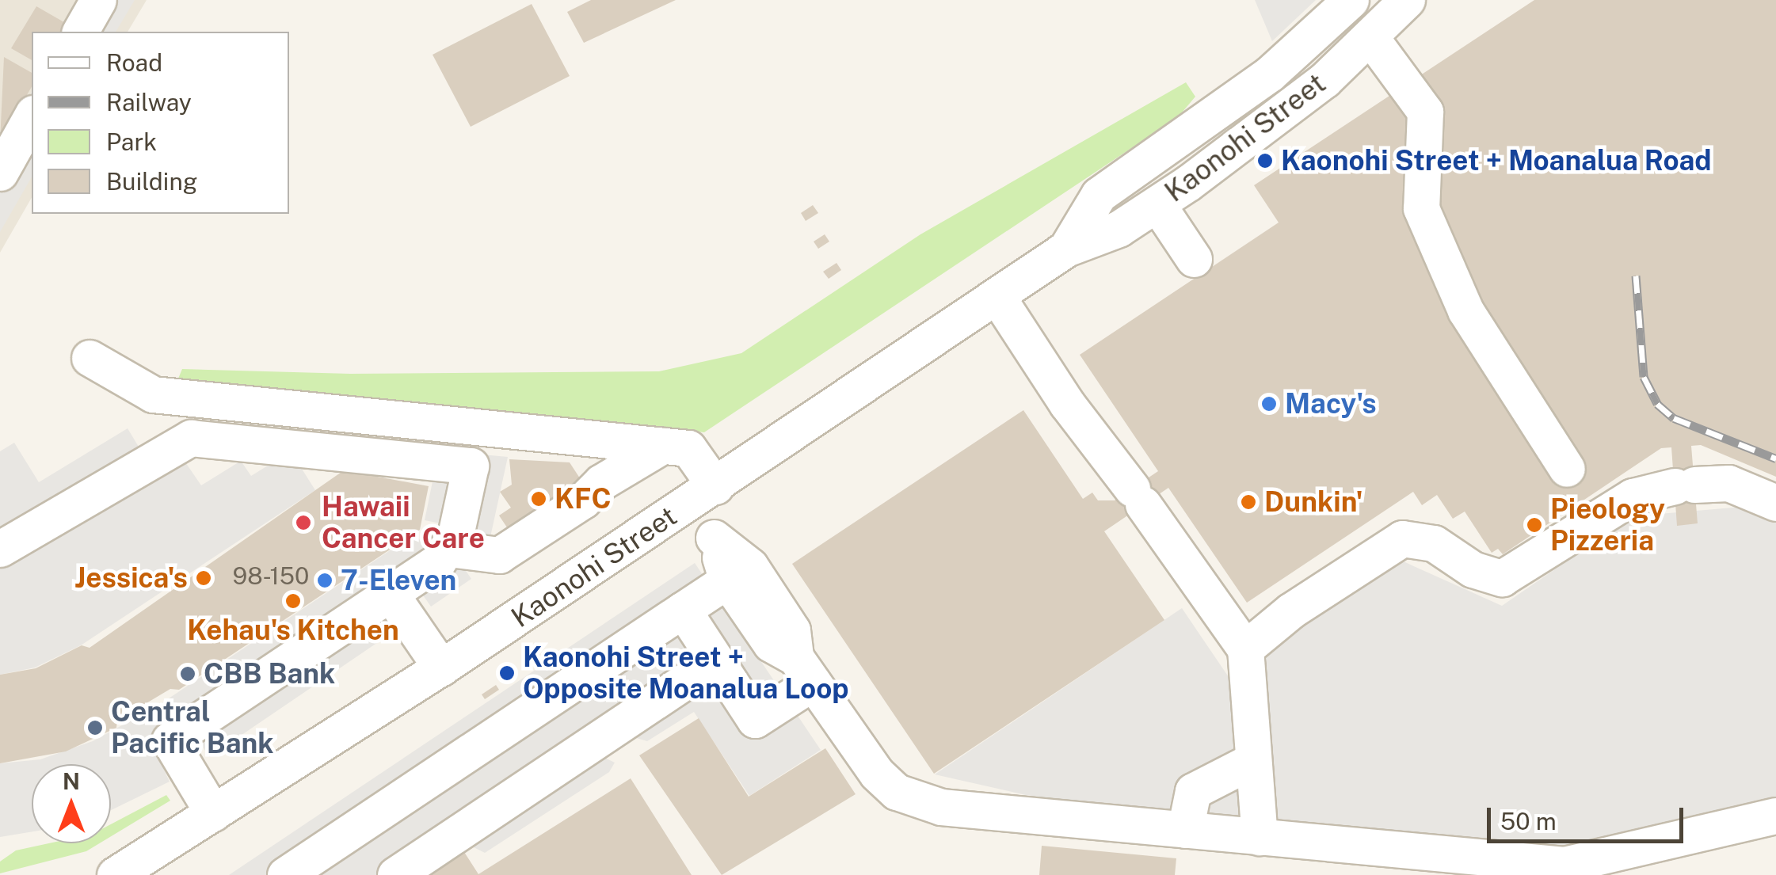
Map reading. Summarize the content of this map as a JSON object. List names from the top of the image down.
{
  "streets": {
    "street": ["Kaonohi Street"]
  },
  "places": [
    "Kaonohi Street + Moanalua Road",
    "Macy's",
    "KFC",
    "Dunkin'",
    "Hawaii Cancer Care",
    "Pieology Pizzeria",
    "Jessica's",
    "7-Eleven",
    "Kehau's Kitchen",
    "Kaonohi Street + Opposite Moanalua Loop",
    "CBB Bank",
    "Central Pacific Bank"
  ],
  "house_numbers": ["98-150"],
  "legend": [
    "Road",
    "Railway",
    "Park",
    "Building"
  ],
  "scale_bar": "50 m",
  "north": "top"
}
